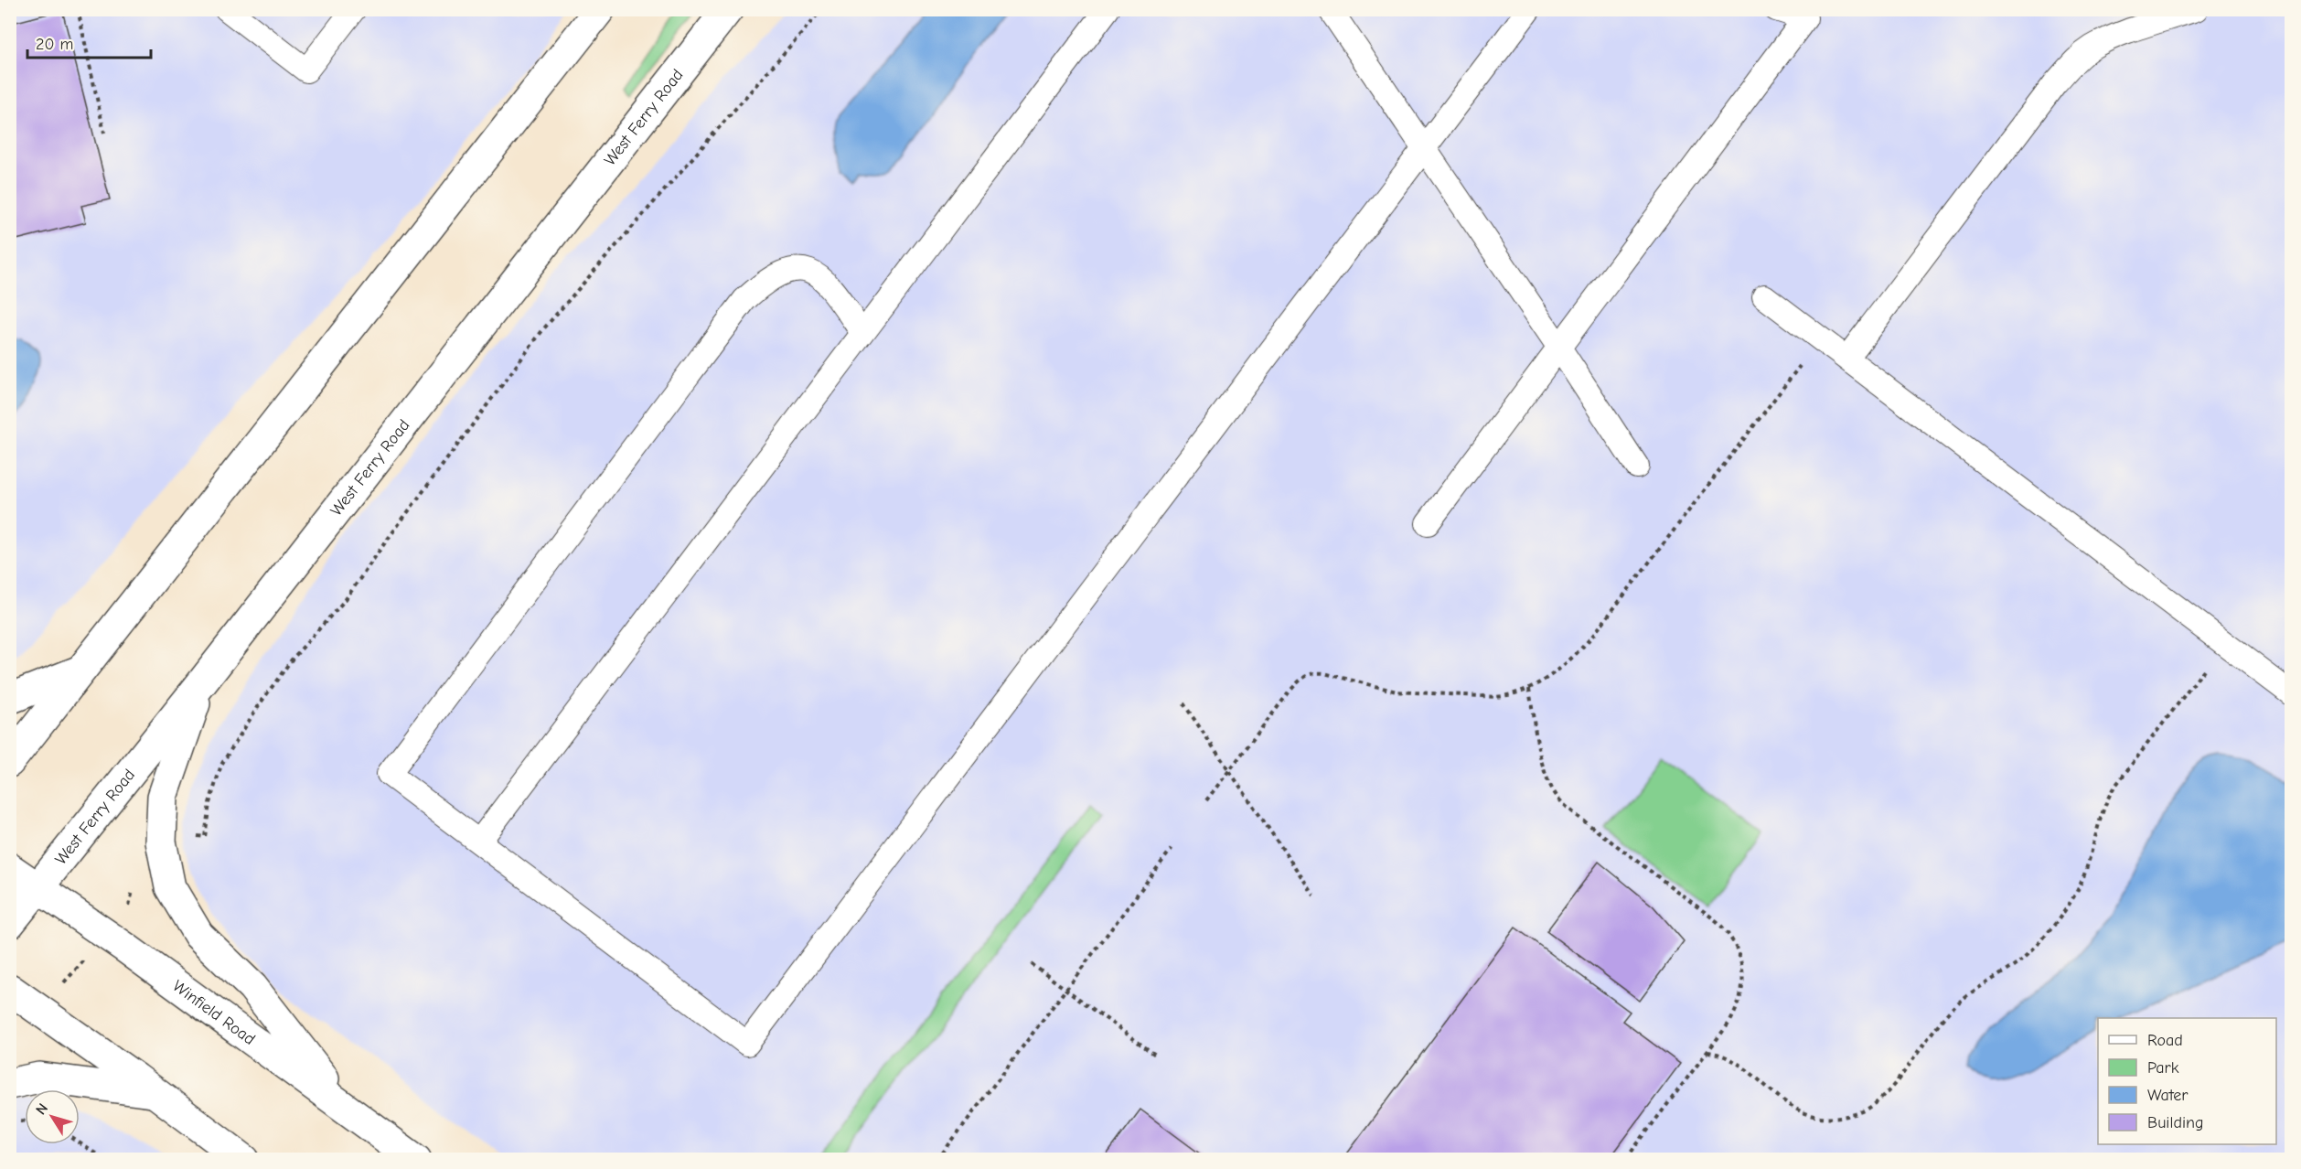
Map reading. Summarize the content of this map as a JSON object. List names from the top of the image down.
{
  "streets": {
    "main road": ["West Ferry Road", "Winfield Road"]
  },
  "crossings": [
    ["West Ferry Road", "Winfield Road"]
  ],
  "legend": [
    "Road",
    "Park",
    "Water",
    "Building"
  ],
  "scale_bar": "20 m",
  "north": "top left"
}
